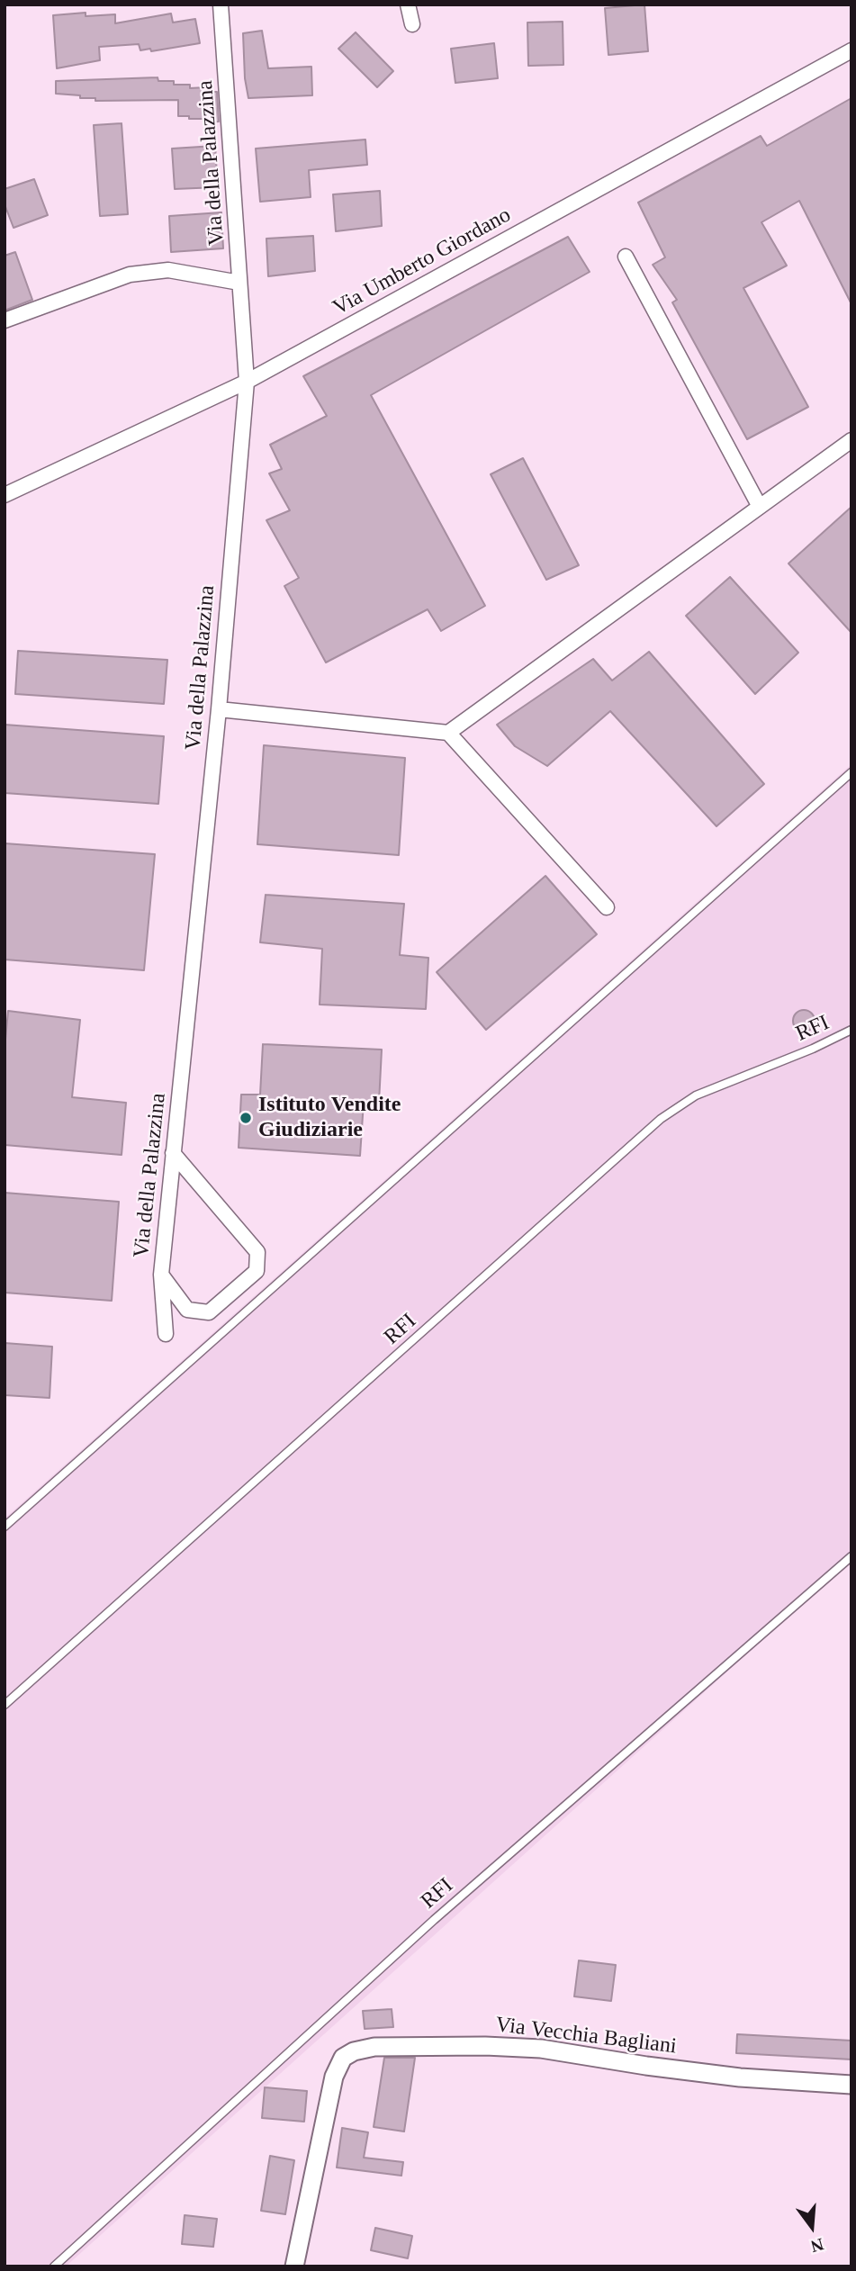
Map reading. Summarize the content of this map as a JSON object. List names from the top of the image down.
{
  "streets": {
    "street": ["Via della Palazzina", "Via Umberto Giordano", "Via Vecchia Bagliani"],
    "lane": ["RFI"]
  },
  "crossings": [
    ["Via della Palazzina", "Via Umberto Giordano"]
  ],
  "places": ["Istituto Vendite Giudiziarie"],
  "north": "bottom"
}
